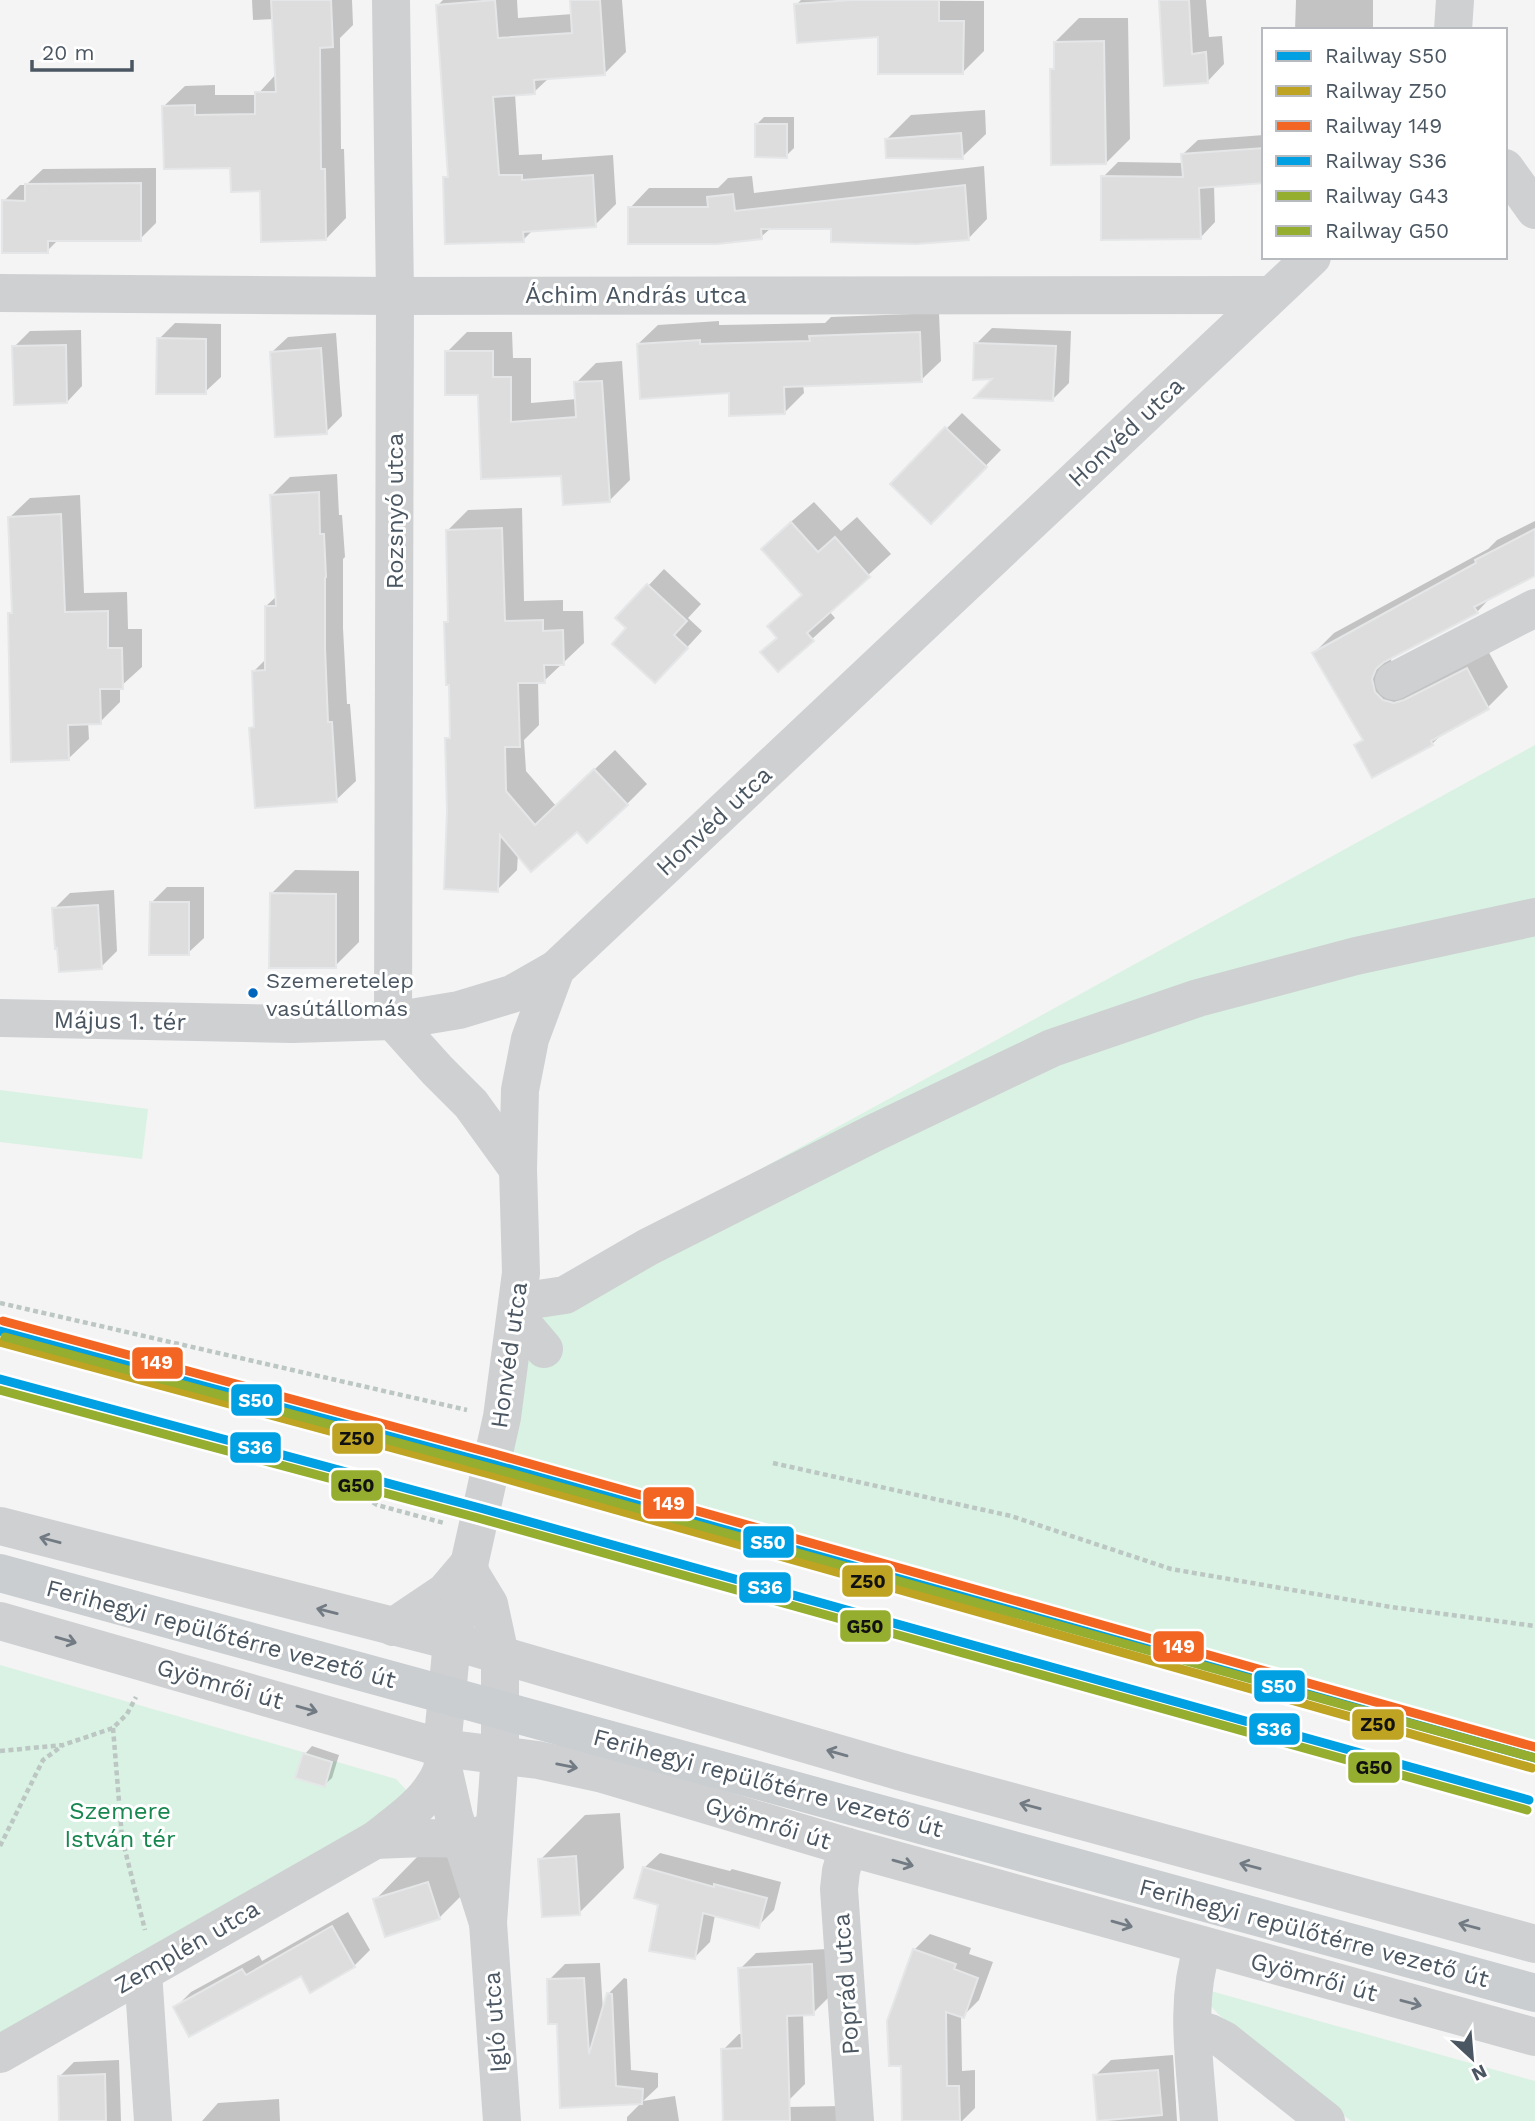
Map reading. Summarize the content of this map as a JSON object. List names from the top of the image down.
{
  "streets": {
    "main road": ["Ferihegyi repülőtérre vezető út"],
    "street": [
      "Áchim András utca",
      "Honvéd utca",
      "Rozsnyó utca",
      "Május 1. tér",
      "Gyömrői út",
      "Zemplén utca",
      "Poprád utca",
      "Igló utca"
    ]
  },
  "crossings": [
    ["Áchim András utca", "Honvéd utca"],
    ["Áchim András utca", "Rozsnyó utca"],
    ["Honvéd utca", "Gyömrői út"],
    ["Honvéd utca", "Zemplén utca"],
    ["Honvéd utca", "Igló utca"],
    ["Rozsnyó utca", "Május 1. tér"],
    ["Gyömrői út", "Zemplén utca"],
    ["Gyömrői út", "Poprád utca"],
    ["Gyömrői út", "Igló utca"],
    ["Zemplén utca", "Igló utca"]
  ],
  "parks": ["Szemere István tér"],
  "places": ["Szemeretelep vasútállomás"],
  "lines": [
    "rail line 149",
    "rail line S50",
    "rail line G43",
    "rail line Z50",
    "rail line S36",
    "rail line G50"
  ],
  "legend": [
    "Railway S50",
    "Railway Z50",
    "Railway 149",
    "Railway S36",
    "Railway G43",
    "Railway G50"
  ],
  "scale_bar": "20 m",
  "north": "bottom right"
}
